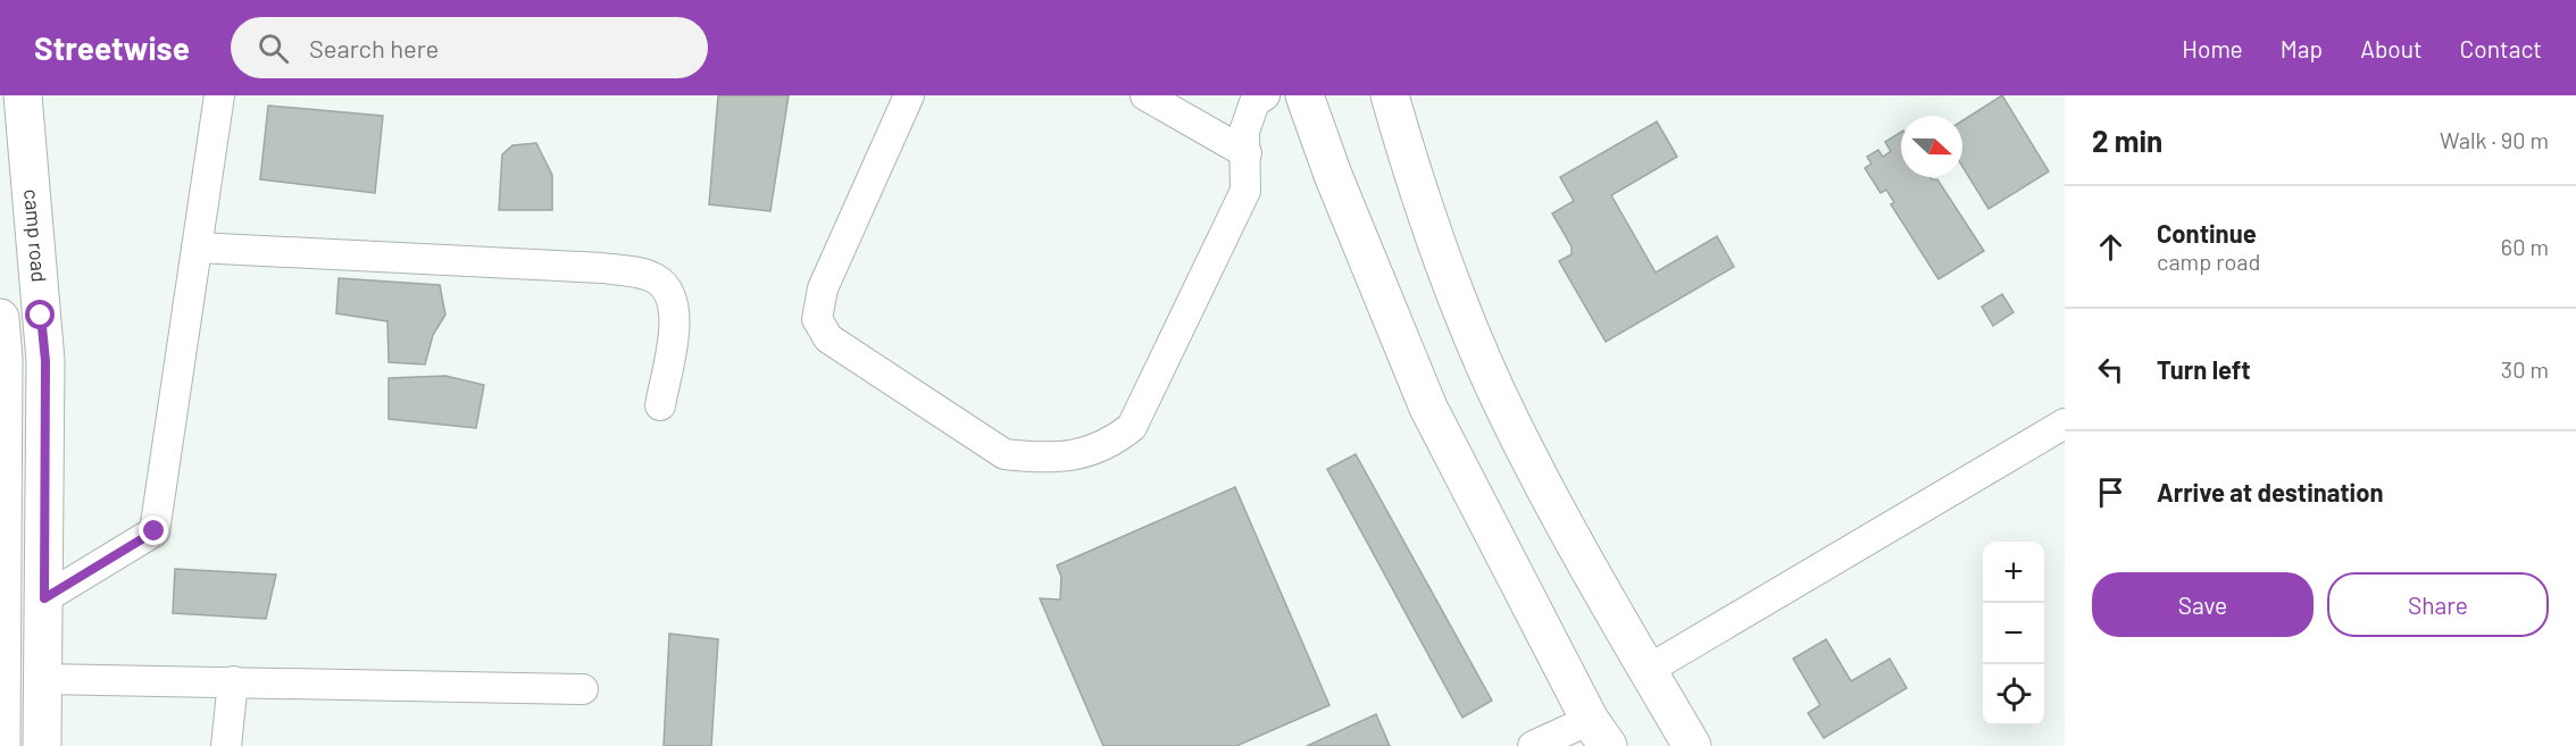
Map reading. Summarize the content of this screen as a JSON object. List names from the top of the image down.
{
  "streets": {
    "main road": ["camp road"]
  },
  "north": "right",
  "page": {
    "header": "Streetwise",
    "search": "Search here",
    "nav": [
      "Home",
      "Map",
      "About",
      "Contact"
    ],
    "heading": ["2 min", "Walk · 90 m"],
    "list": [
      ["Continue", "camp road", "60 m"],
      ["Turn left", "30 m"],
      "Arrive at destination"
    ],
    "map_buttons": ["+", "−"],
    "buttons": ["Save", "Share"]
  }
}
